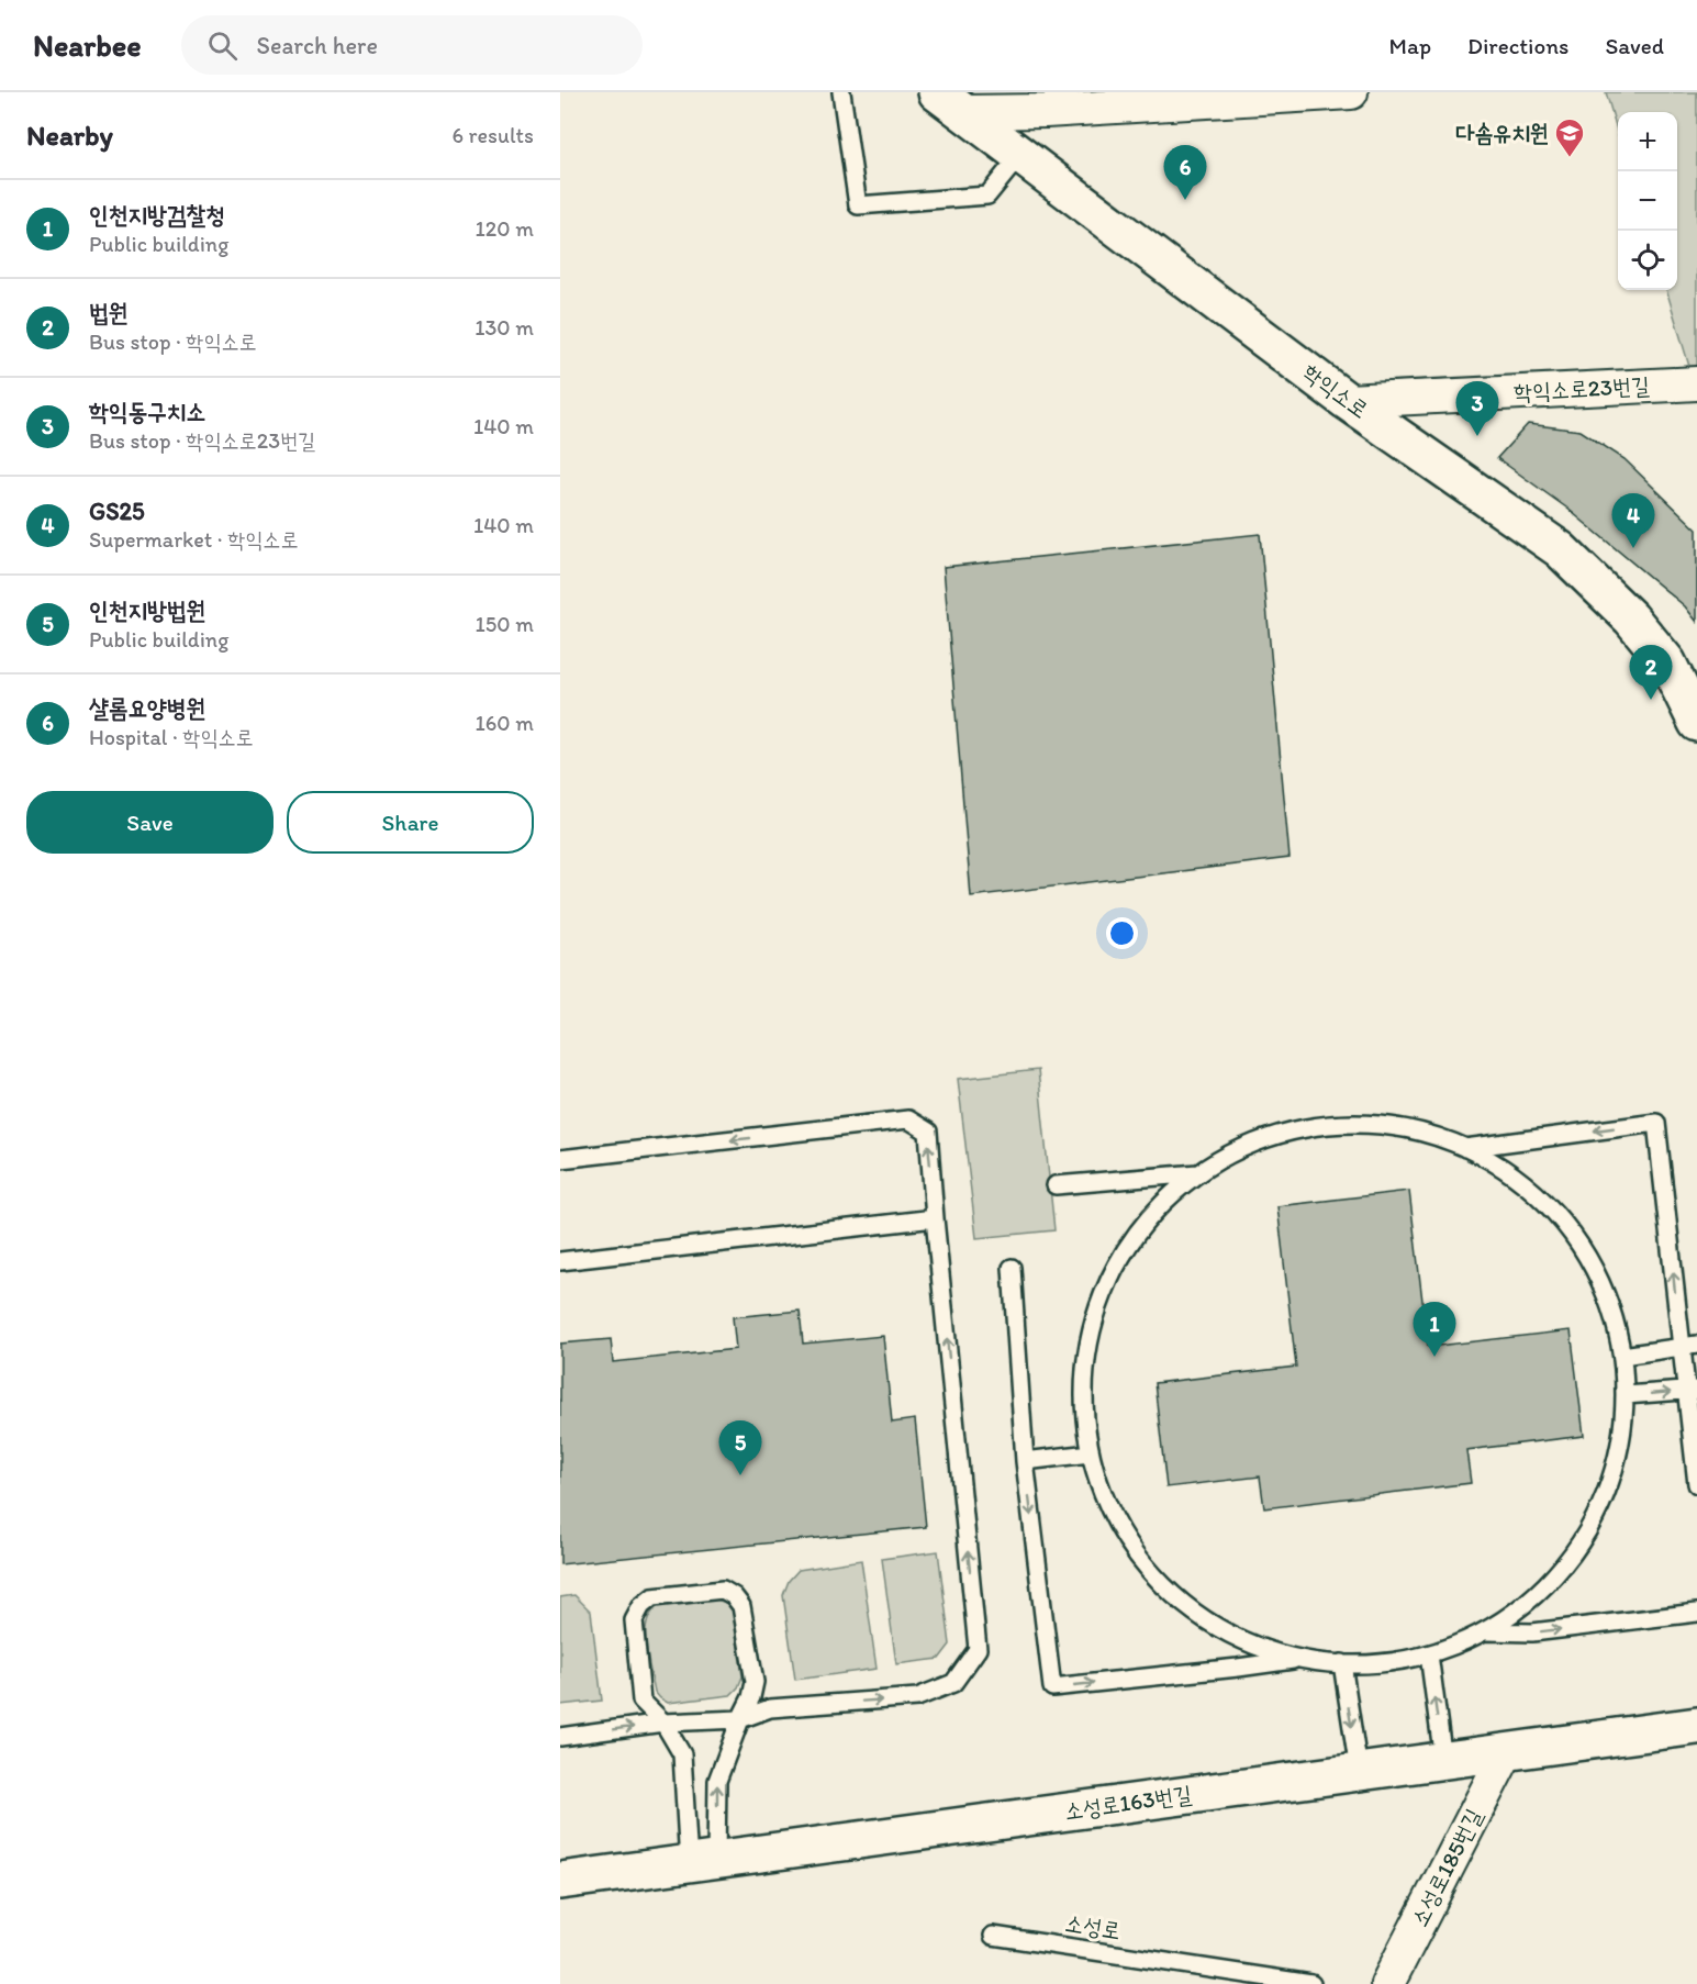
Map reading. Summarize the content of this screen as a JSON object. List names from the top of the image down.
{
  "streets": {
    "street": [
      "학익소로23번길",
      "학익소로",
      "소성로163번길",
      "소성로185번길"
    ],
    "lane": ["소성로"]
  },
  "crossings": [
    ["학익소로23번길", "학익소로"],
    ["소성로163번길", "소성로185번길"]
  ],
  "places": {
    "school or university": ["다솜유치원"]
  },
  "page": {
    "header": "Nearbee",
    "search": "Search here",
    "nav": ["Map", "Directions", "Saved"],
    "heading": ["Nearby", "6 results"],
    "map_buttons": ["+", "−"],
    "pins": [
      "6",
      "3",
      "4",
      "2",
      "1",
      "5"
    ],
    "list": [
      {
        "mark": "1",
        "name": "인천지방검찰청",
        "note": "Public building",
        "value": "120 m"
      },
      {
        "mark": "2",
        "name": "법원",
        "note": "Bus stop · 학익소로",
        "value": "130 m"
      },
      {
        "mark": "3",
        "name": "학익동구치소",
        "note": "Bus stop · 학익소로23번길",
        "value": "140 m"
      },
      {
        "mark": "4",
        "name": "GS25",
        "note": "Supermarket · 학익소로",
        "value": "140 m"
      },
      {
        "mark": "5",
        "name": "인천지방법원",
        "note": "Public building",
        "value": "150 m"
      },
      {
        "mark": "6",
        "name": "샬롬요양병원",
        "note": "Hospital · 학익소로",
        "value": "160 m"
      }
    ],
    "buttons": ["Save", "Share"]
  }
}
